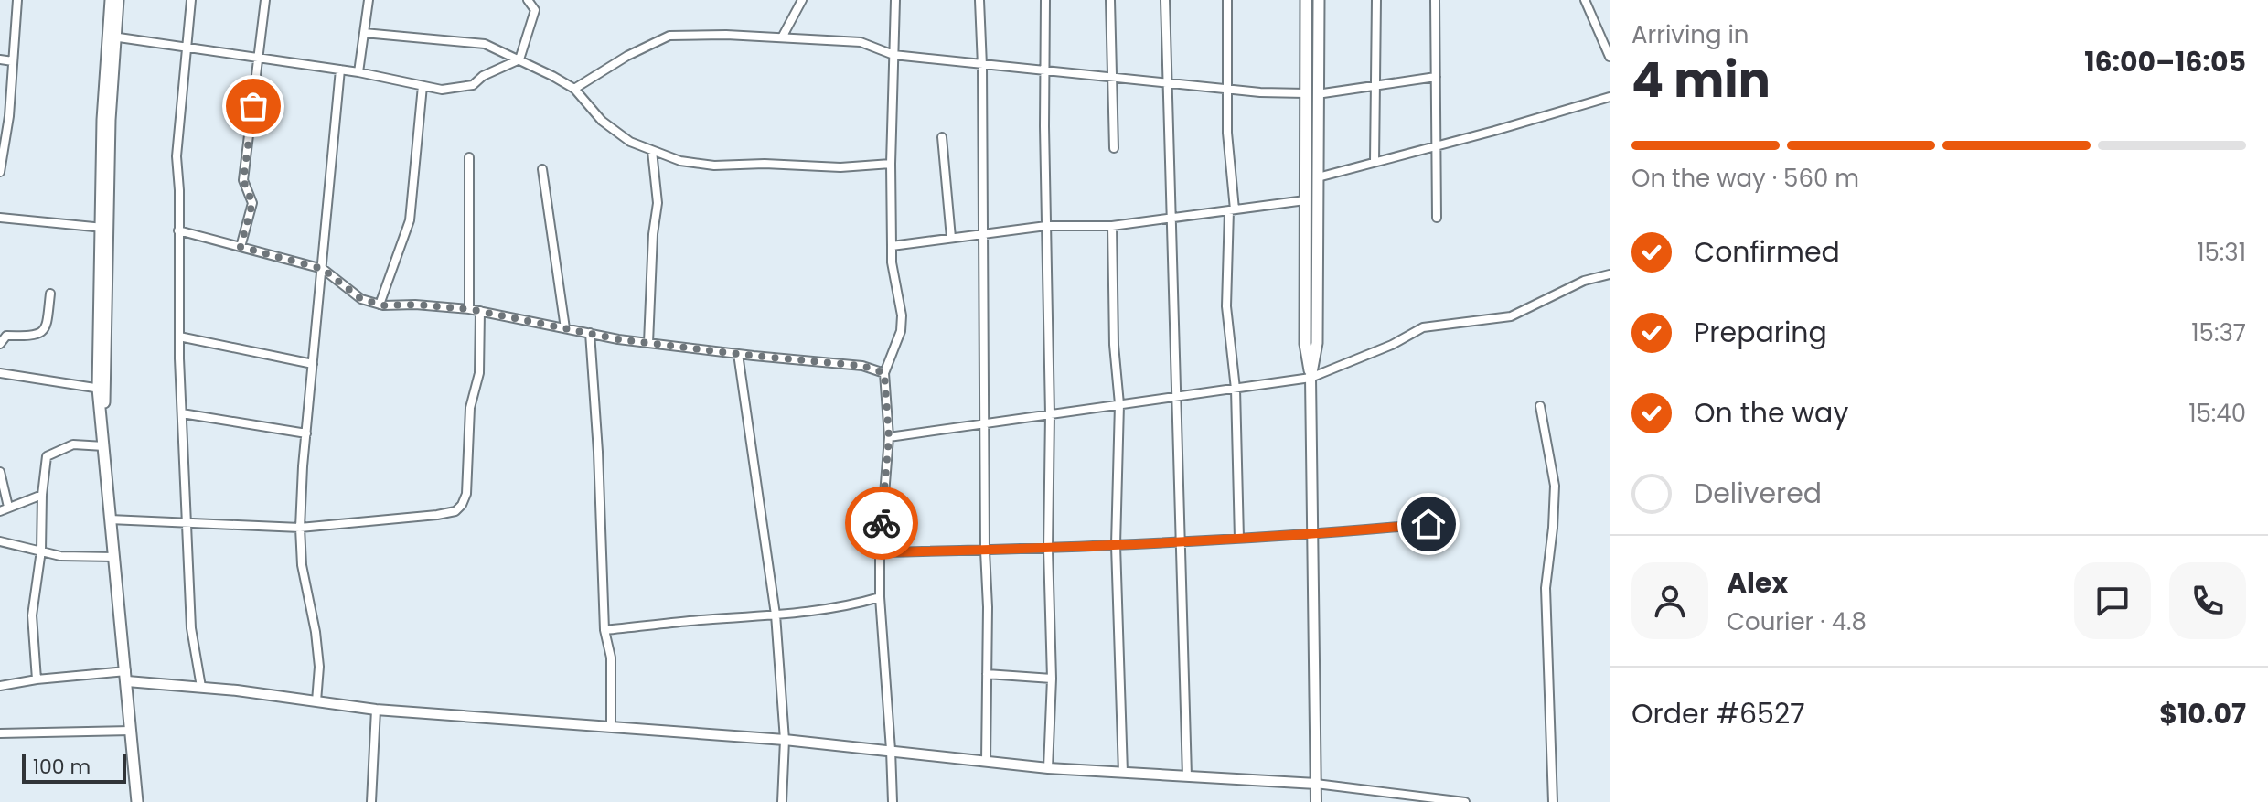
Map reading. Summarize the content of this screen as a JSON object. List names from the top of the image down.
{
  "scale_bar": "100 m",
  "page": {
    "heading": ["4 min", "Arriving in", "16:00–16:05"],
    "panel": [
      "Alex",
      "Courier · 4.8",
      "Order #6527",
      "$10.07"
    ],
    "bar": "On the way · 560 m",
    "list": [
      ["Confirmed", "15:31"],
      ["Preparing", "15:37"],
      ["On the way", "15:40"],
      "Delivered"
    ],
    "scale": "100 m"
  }
}
